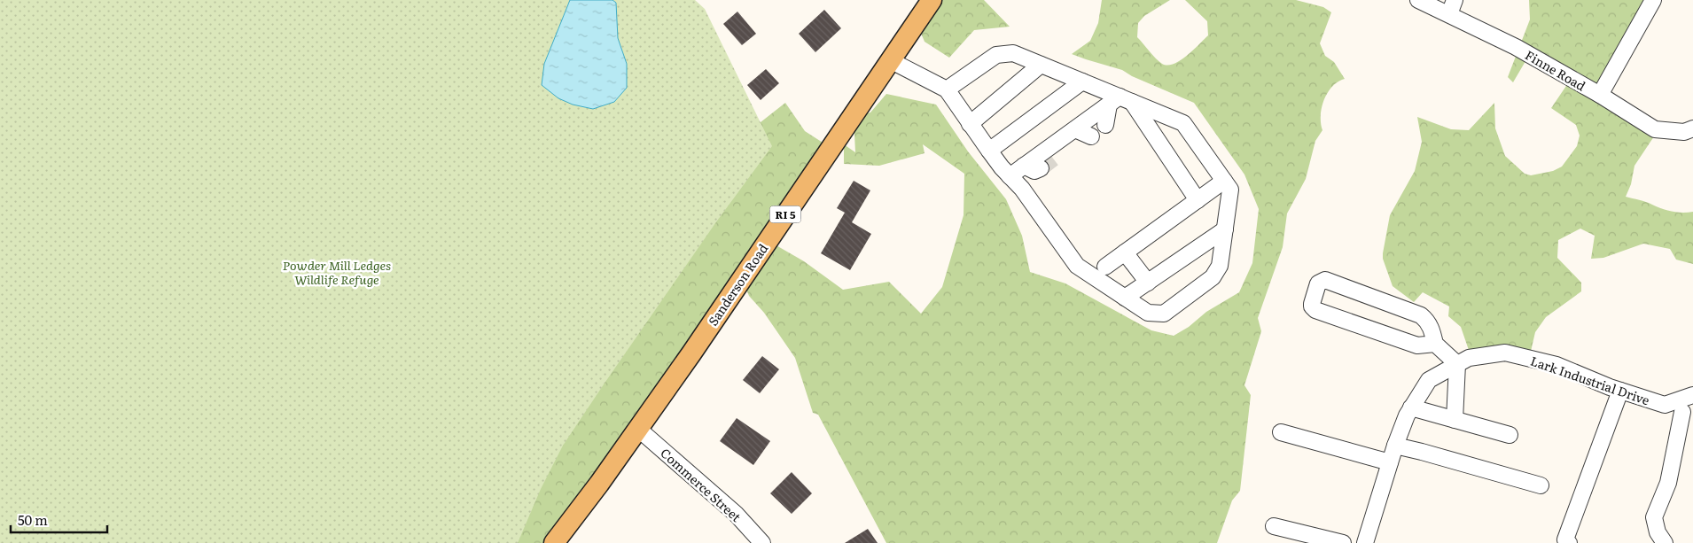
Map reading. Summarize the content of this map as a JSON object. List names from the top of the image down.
{
  "streets": {
    "main road": ["RI 5", "Sanderson Road"],
    "street": ["Finne Road", "Lark Industrial Drive", "Commerce Street"]
  },
  "crossings": [
    ["Sanderson Road", "Commerce Street"]
  ],
  "parks": ["Powder Mill Ledges Wildlife Refuge"],
  "scale_bar": "50 m"
}
